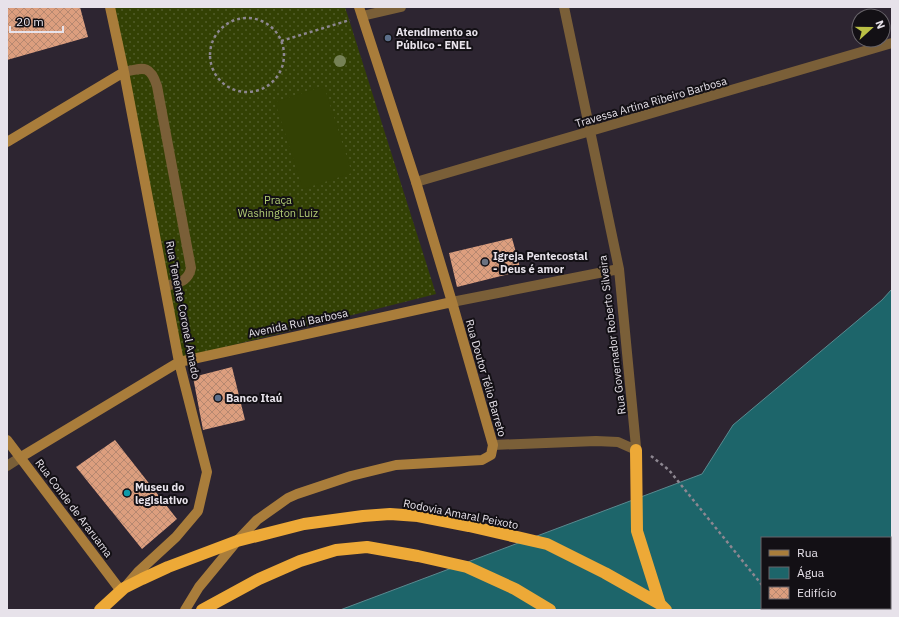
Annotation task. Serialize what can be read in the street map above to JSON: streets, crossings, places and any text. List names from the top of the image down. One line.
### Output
{"streets":{"highway":["Rodovia Amaral Peixoto"],"main road":["Rua Tenente Coronel Amado","Avenida Rui Barbosa","Rua Doutor Télio Barreto","Rua Conde de Araruama"],"street":["Travessa Artina Ribeiro Barbosa","Rua Governador Roberto Silveira"]},"crossings":[["Travessa Artina Ribeiro Barbosa","Rua Governador Roberto Silveira"],["Travessa Artina Ribeiro Barbosa","Rua Doutor Télio Barreto"],["Rua Tenente Coronel Amado","Avenida Rui Barbosa"],["Rua Tenente Coronel Amado","Rua Conde de Araruama"],["Rua Tenente Coronel Amado","Rodovia Amaral Peixoto"],["Avenida Rui Barbosa","Rua Governador Roberto Silveira"],["Avenida Rui Barbosa","Rua Doutor Télio Barreto"],["Avenida Rui Barbosa","Rua Conde de Araruama"],["Rua Doutor Télio Barreto","Rodovia Amaral Peixoto"],["Rua Conde de Araruama","Rodovia Amaral Peixoto"]],"parks":["Praça Washington Luiz"],"places":["Atendimento ao Público - ENEL","Igreja Pentecostal - Deus é amor","Banco Itaú","Museu do legislativo"],"legend":["Rua","Água","Edifício"],"scale_bar":"20 m","north":"right"}
